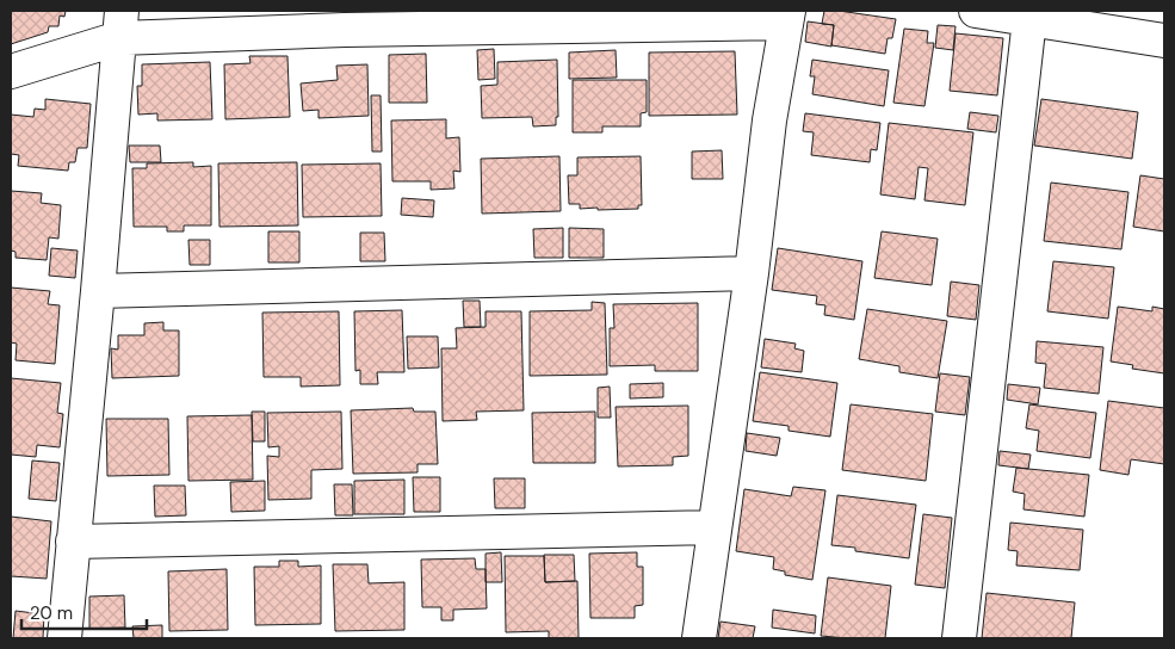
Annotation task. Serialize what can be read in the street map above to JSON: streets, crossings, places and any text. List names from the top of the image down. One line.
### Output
{"scale_bar":"20 m"}
